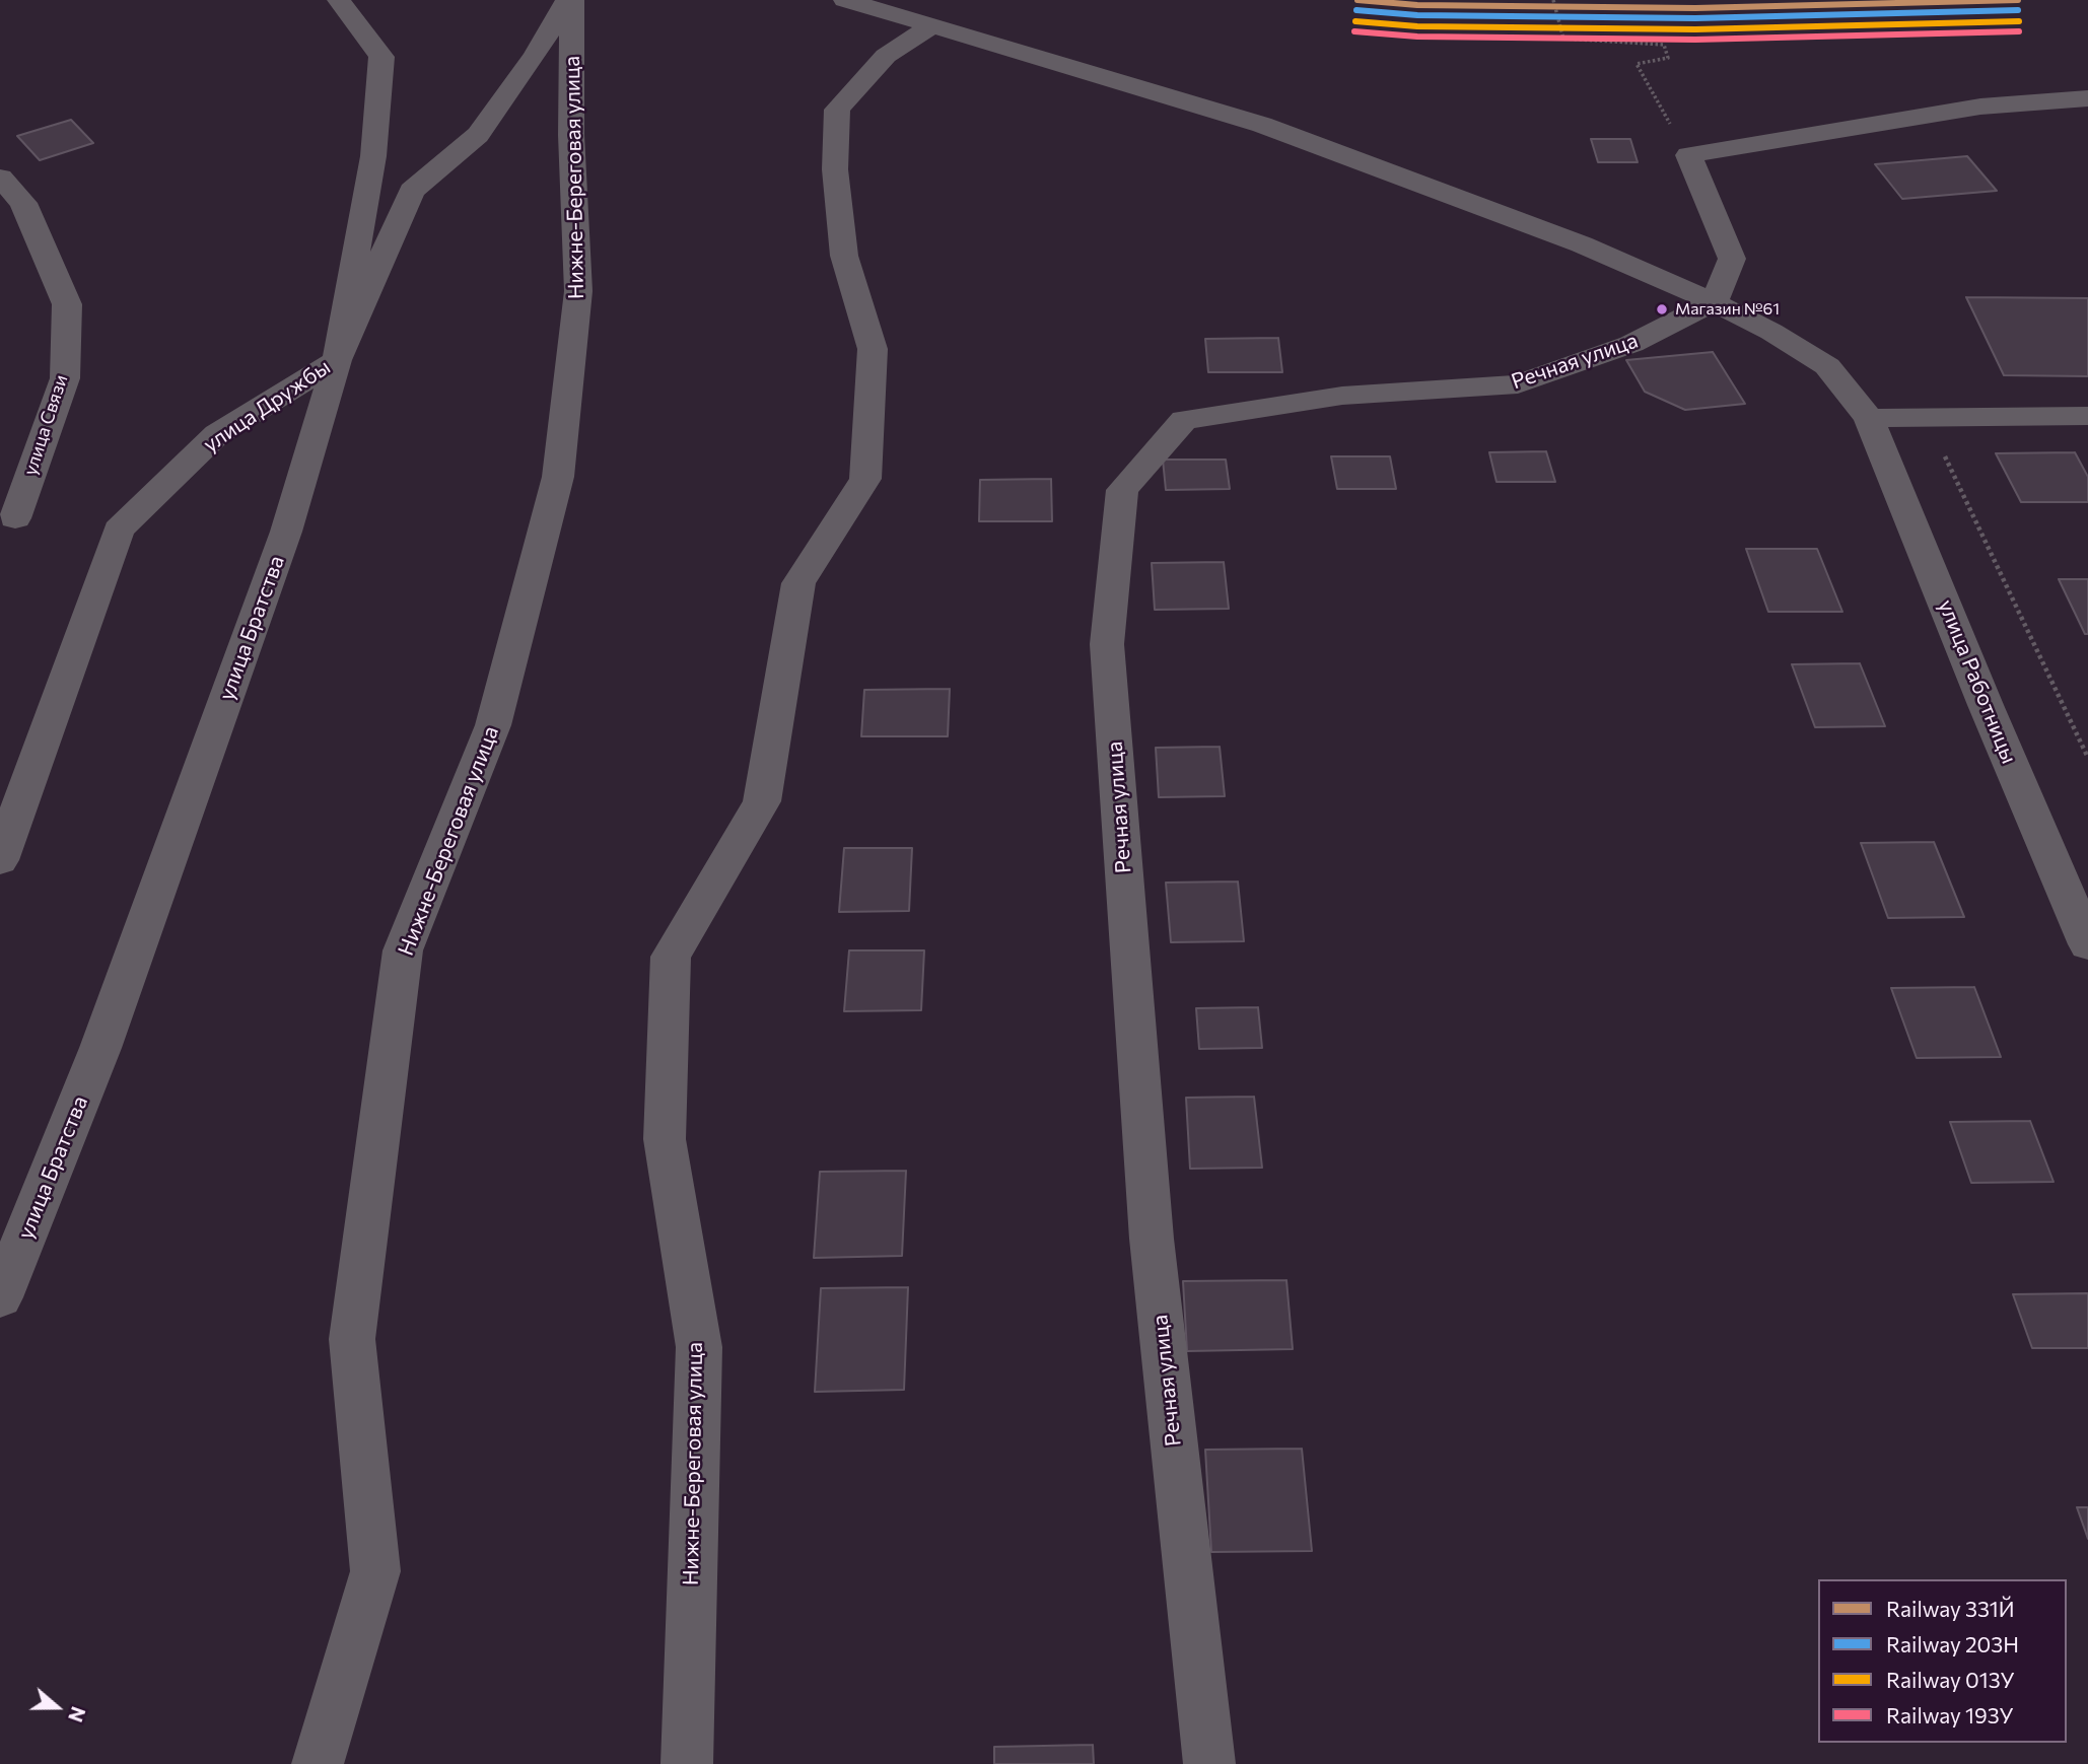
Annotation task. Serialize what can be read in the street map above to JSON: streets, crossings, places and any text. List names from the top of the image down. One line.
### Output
{"streets":{"street":["Нижне-Береговая улица","Речная улица","улица Дружбы","улица Связи","улица Братства","улица Работницы"]},"crossings":[["Нижне-Береговая улица","улица Братства"],["Нижне-Береговая улица","улица Работницы"],["Речная улица","улица Работницы"],["улица Дружбы","улица Братства"]],"places":["Магазин №61"],"lines":["rail line 331Й","rail line 203Н","rail line 013У","rail line 193У"],"legend":["Railway 331Й","Railway 203Н","Railway 013У","Railway 193У"],"north":"right"}
